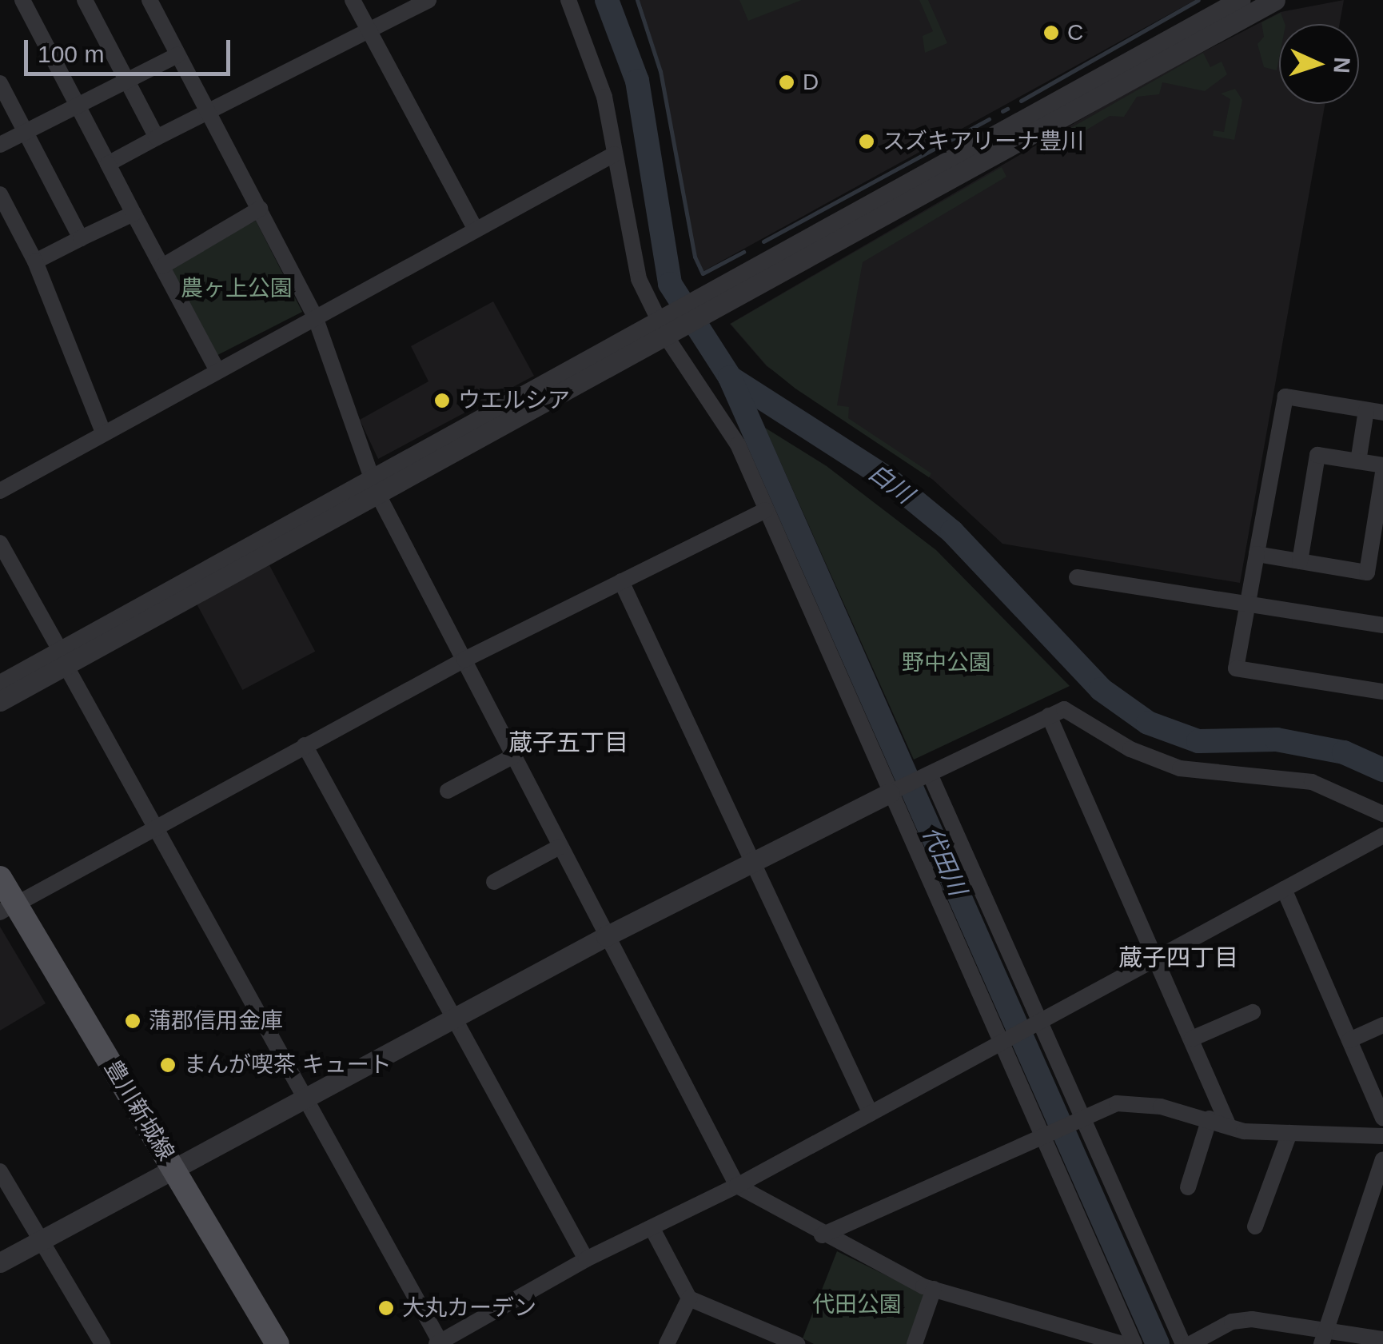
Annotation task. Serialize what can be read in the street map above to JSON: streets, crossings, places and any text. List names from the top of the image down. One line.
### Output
{"streets":{"main road":["豊川新城線"]},"districts":["蔵子五丁目","蔵子四丁目"],"water":["白川","代田川"],"parks":["農ヶ上公園","野中公園","代田公園"],"places":["C","D","スズキアリーナ豊川","ウエルシア","蒲郡信用金庫","まんが喫茶 キュート","大丸カーデン"],"scale_bar":"100 m","north":"right"}
